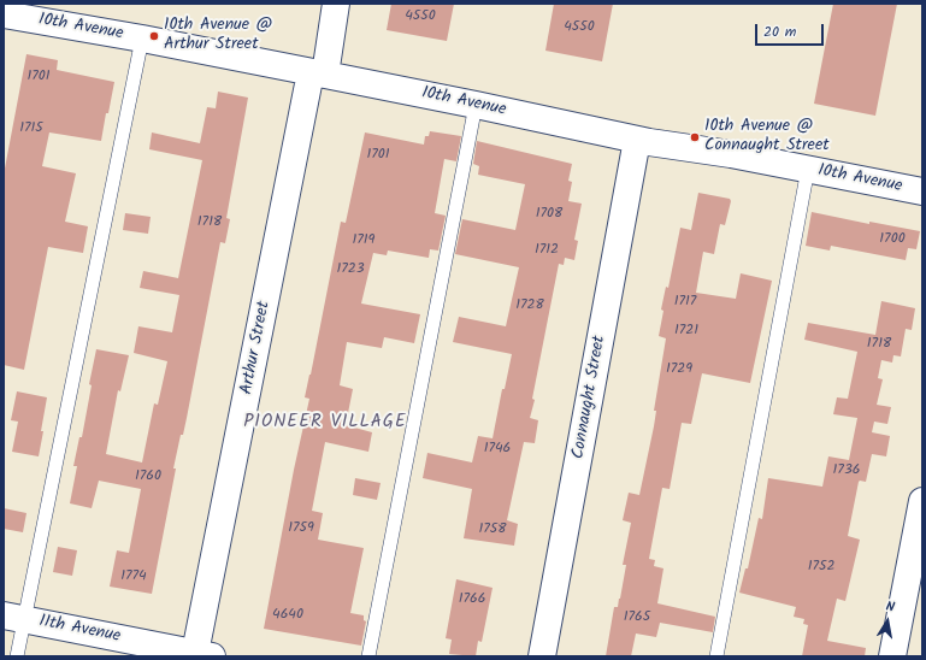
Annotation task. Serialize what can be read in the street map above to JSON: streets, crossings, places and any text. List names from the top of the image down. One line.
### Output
{"streets":{"street":["10th Avenue","Arthur Street","Connaught Street","11th Avenue"]},"crossings":[["10th Avenue","Arthur Street"],["10th Avenue","Connaught Street"],["Arthur Street","11th Avenue"]],"districts":["PIONEER VILLAGE"],"places":["10th Avenue @ Arthur Street","10th Avenue @ Connaught Street"],"house_numbers":["4550","4550","1701","1715","1701","1708","1718","1700","1719","1712","1723","1717","1728","1721","1718","1729","1746","1736","1760","1759","1758","1752","1774","1766","4640","1765"],"scale_bar":"20 m","north":"top"}
